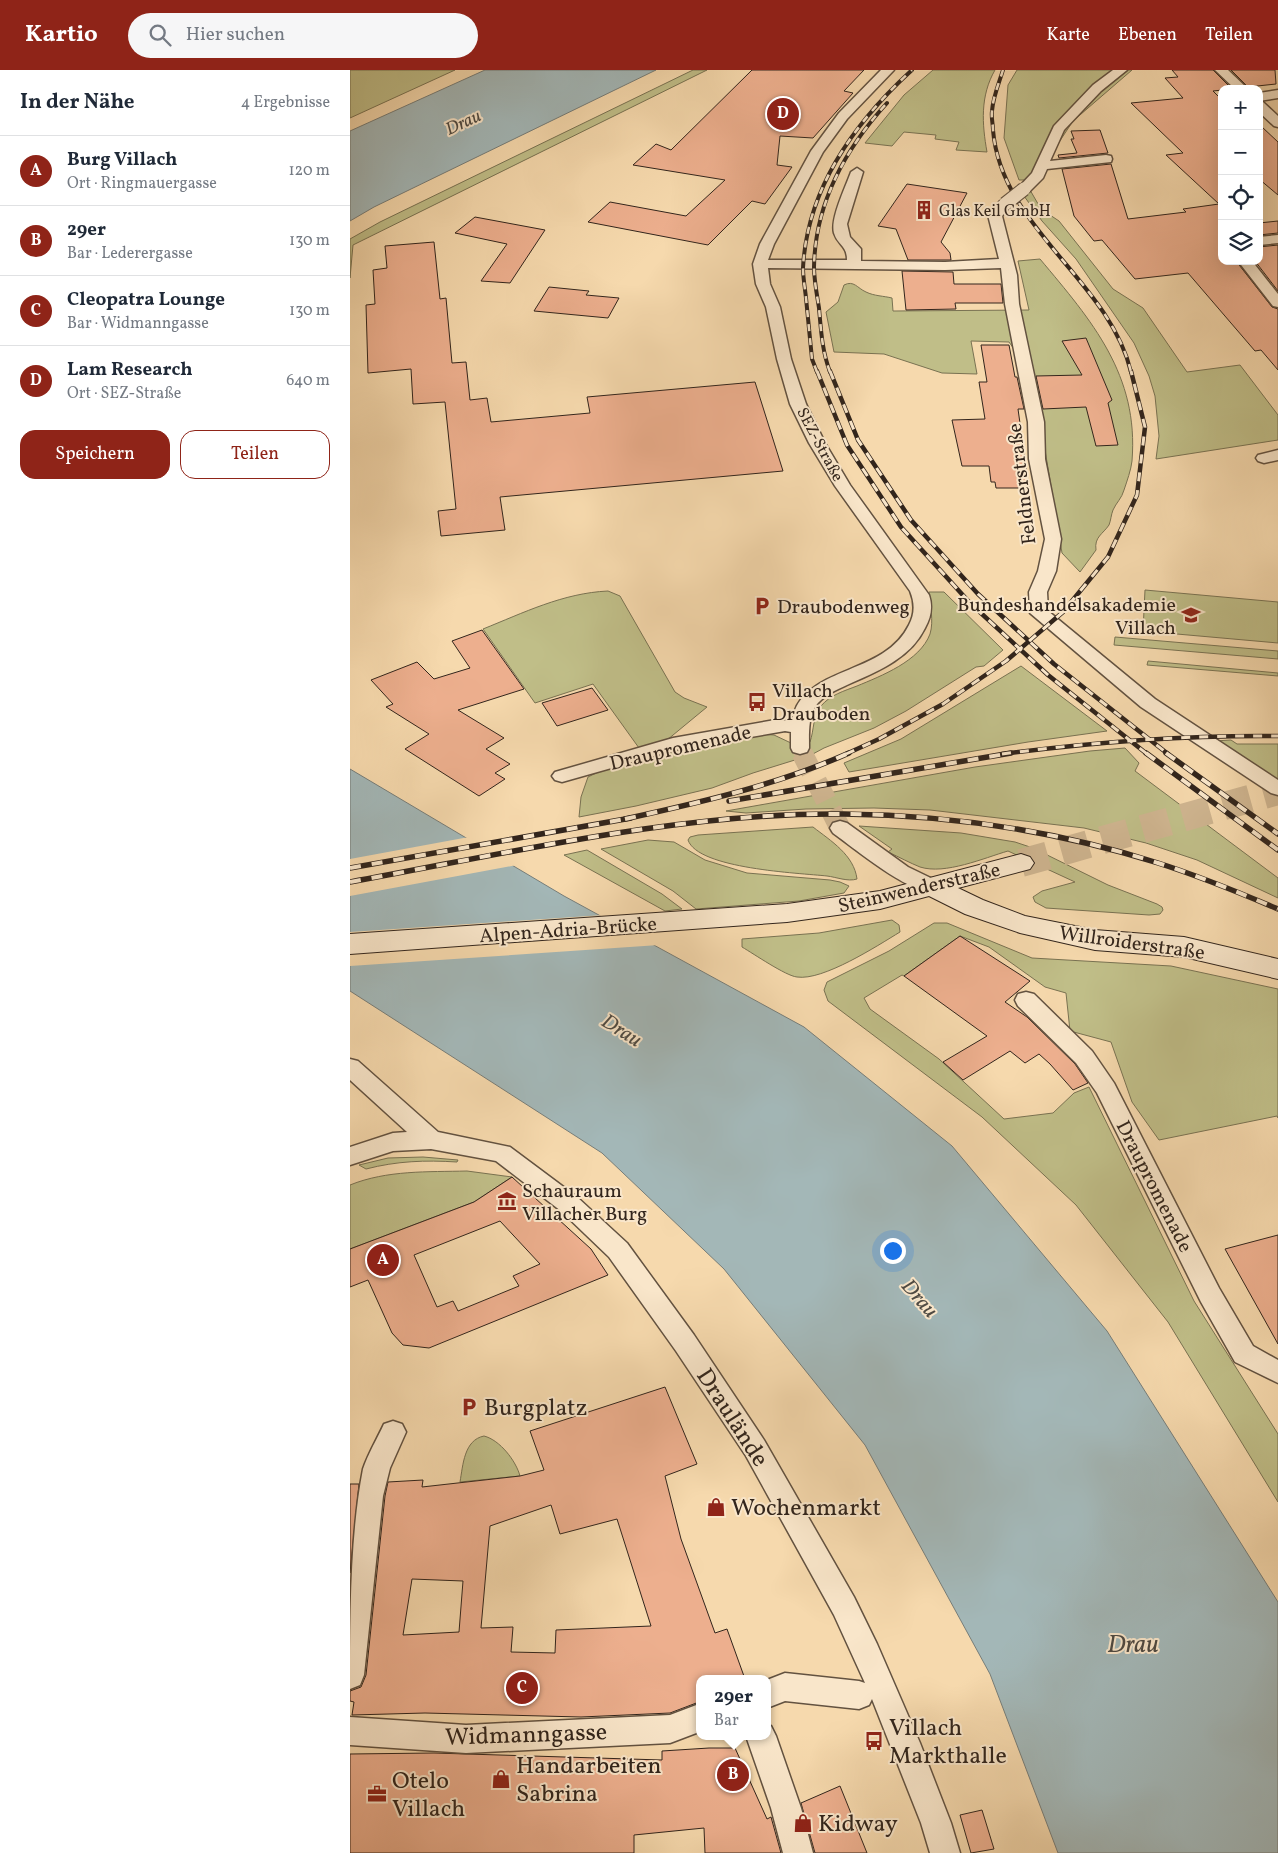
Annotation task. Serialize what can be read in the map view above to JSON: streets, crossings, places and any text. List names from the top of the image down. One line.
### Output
{"streets":{"main road":["Steinwenderstraße","Alpen-Adria-Brücke","Willroiderstraße"],"street":["SEZ-Straße","Feldnerstraße","Draupromenade","Draulände","Widmanngasse"]},"crossings":[["SEZ-Straße","Draupromenade"],["Steinwenderstraße","Alpen-Adria-Brücke"],["Steinwenderstraße","Willroiderstraße"]],"water":["Drau"],"places":{"building":["Glas Keil GmbH"],"parking":["Draubodenweg","Burgplatz"],"school or university":["Bundeshandelsakademie Villach"],"bus stop":["Villach Drauboden","Villach Markthalle"],"museum":["Schauraum Villacher Burg"],"shop":["Wochenmarkt","Handarbeiten Sabrina","Kidway"],"office":["Otelo Villach"]},"page":{"header":"Kartio","search":"Hier suchen","nav":["Karte","Ebenen","Teilen"],"heading":["In der Nähe","4 Ergebnisse"],"map_buttons":["+","−"],"pins":["D","A","C","B"],"list":[{"mark":"A","name":"Burg Villach","note":"Ort · Ringmauergasse","value":"120 m"},{"mark":"B","name":"29er","note":"Bar · Lederergasse","value":"130 m"},{"mark":"C","name":"Cleopatra Lounge","note":"Bar · Widmanngasse","value":"130 m"},{"mark":"D","name":"Lam Research","note":"Ort · SEZ-Straße","value":"640 m"}],"buttons":["Speichern","Teilen"],"popup":["29er","Bar"]}}
